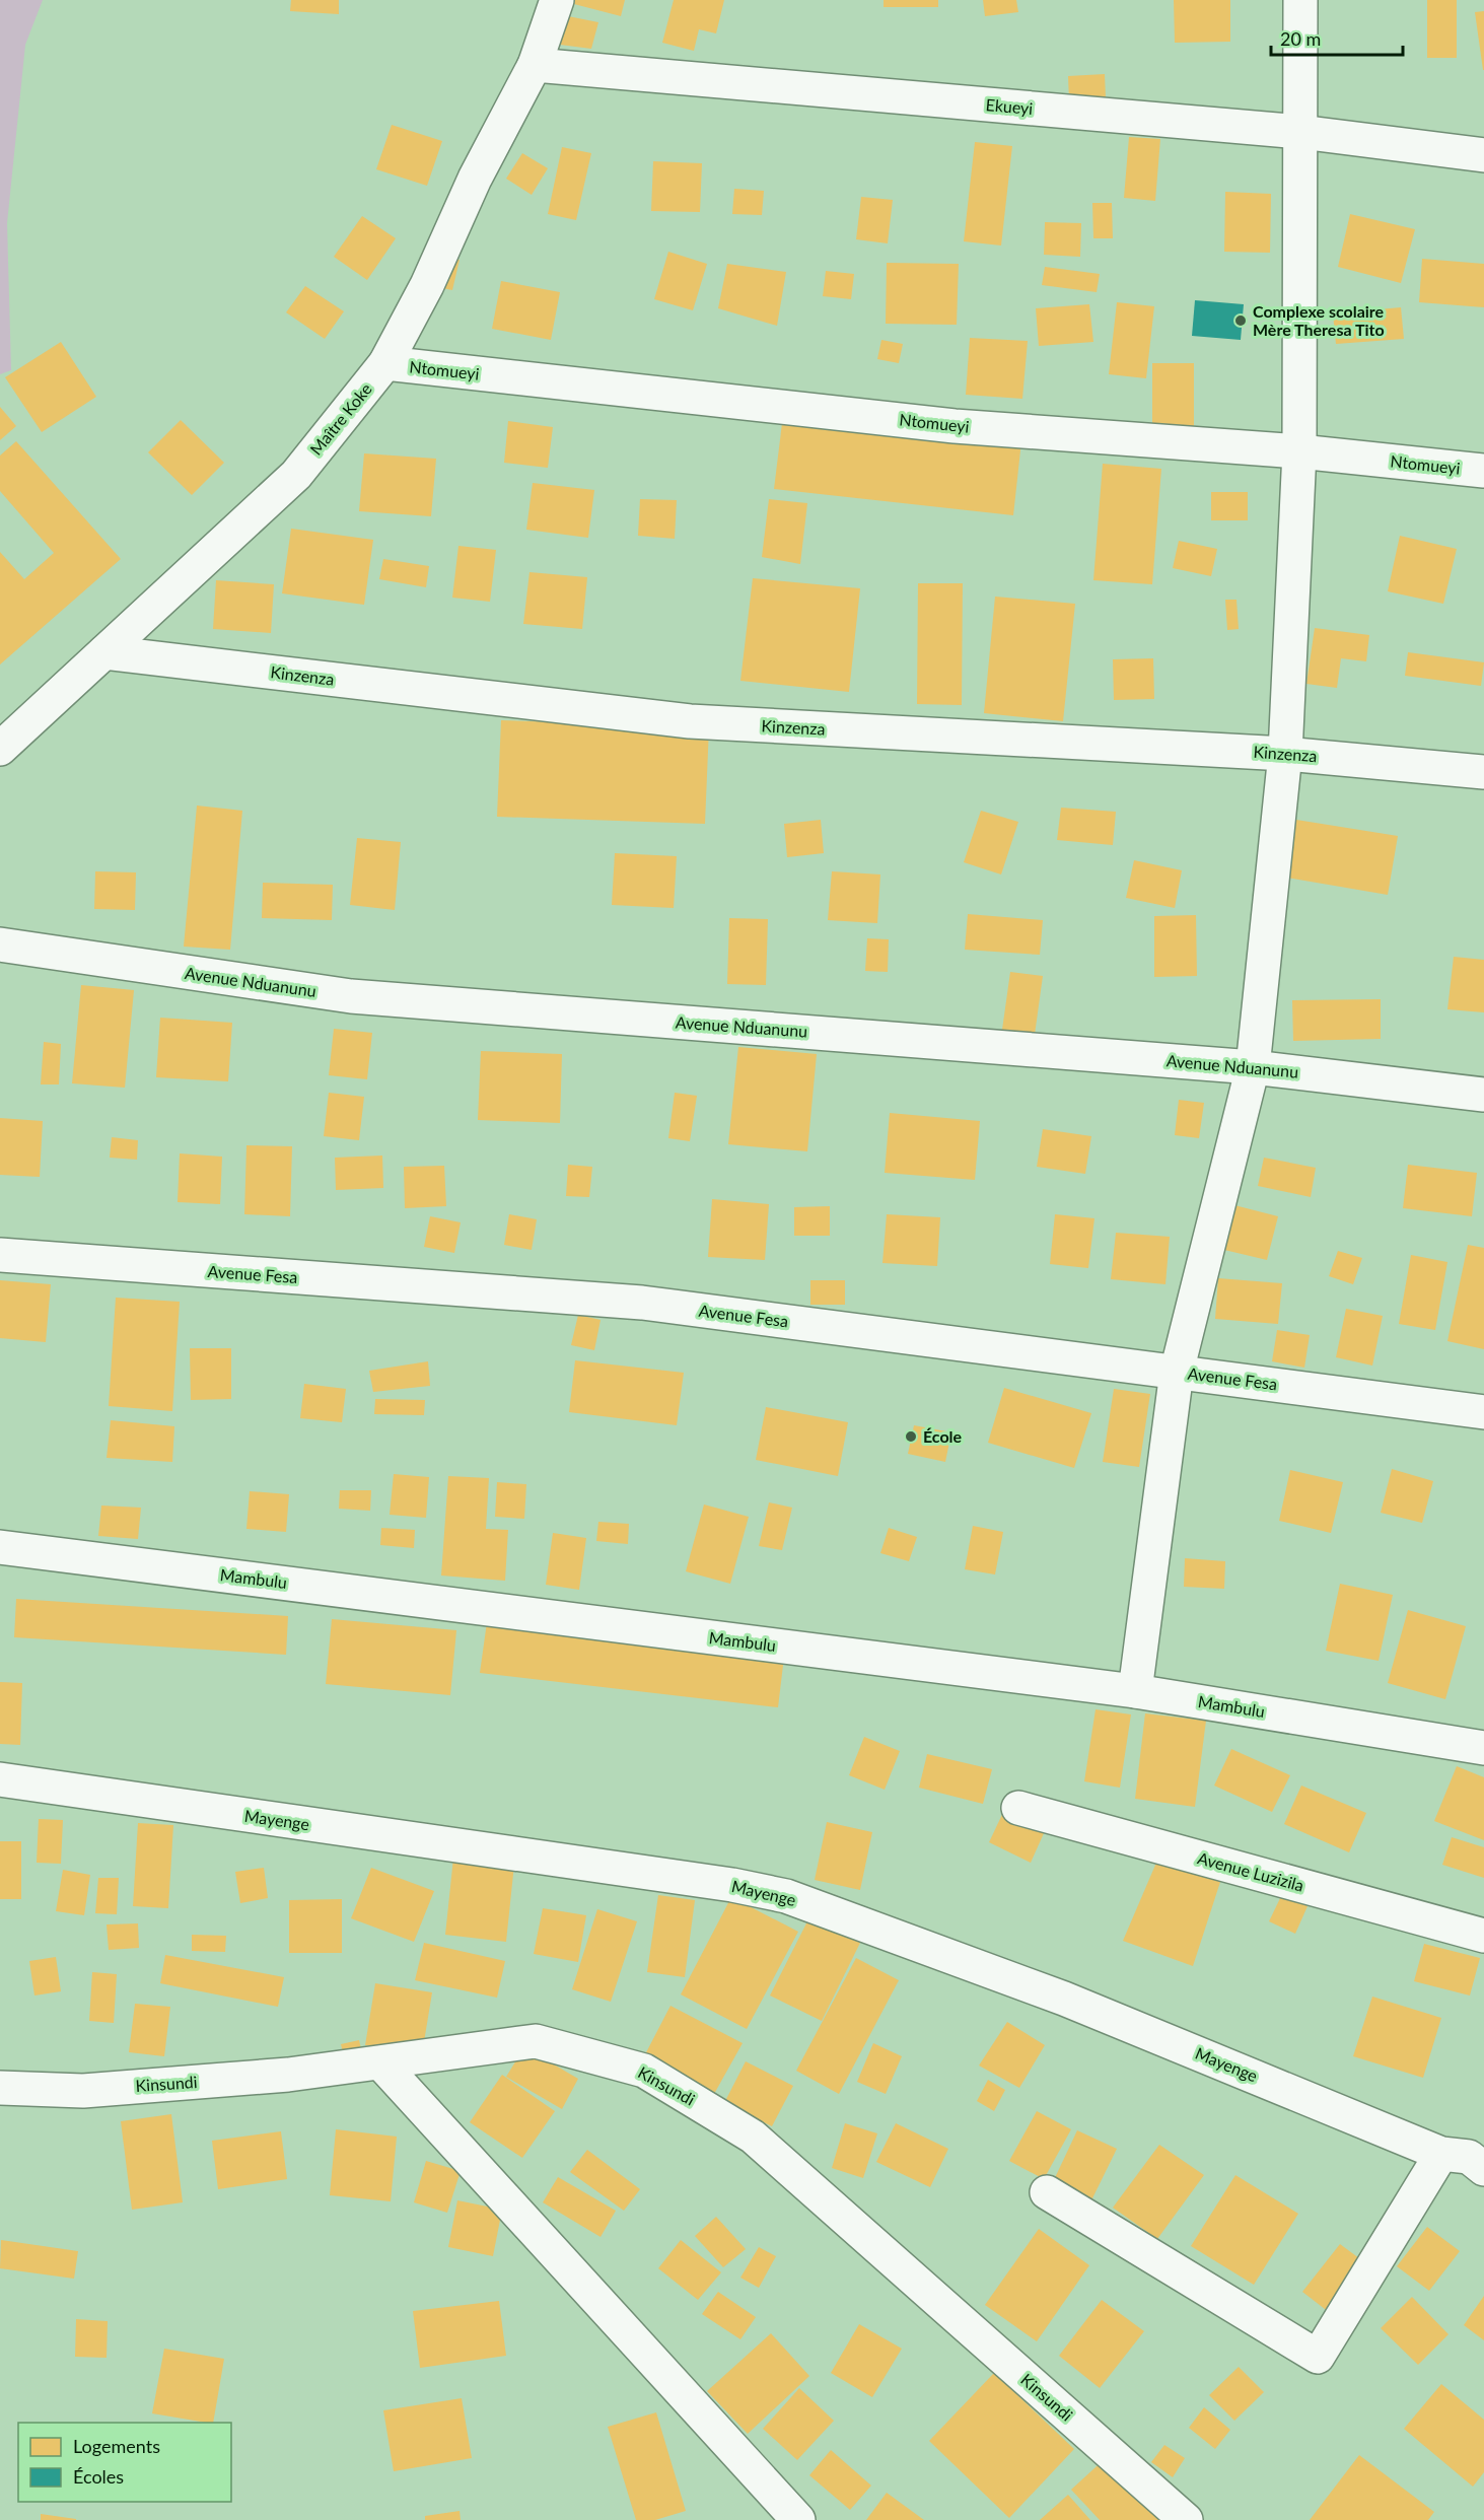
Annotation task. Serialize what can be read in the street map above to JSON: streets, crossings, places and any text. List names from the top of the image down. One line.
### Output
{"streets":{"street":["Ekueyi","Ntomueyi","Maître Koke","Kinzenza","Avenue Nduanunu","Avenue Fesa","Mambulu","Mayenge","Avenue Luzizila","Kinsundi"]},"crossings":[["Ekueyi","Maître Koke"],["Ntomueyi","Maître Koke"],["Maître Koke","Kinzenza"]],"places":["Complexe scolaire Mère Theresa Tito","École"],"legend":["Logements","Écoles"],"scale_bar":"20 m"}
